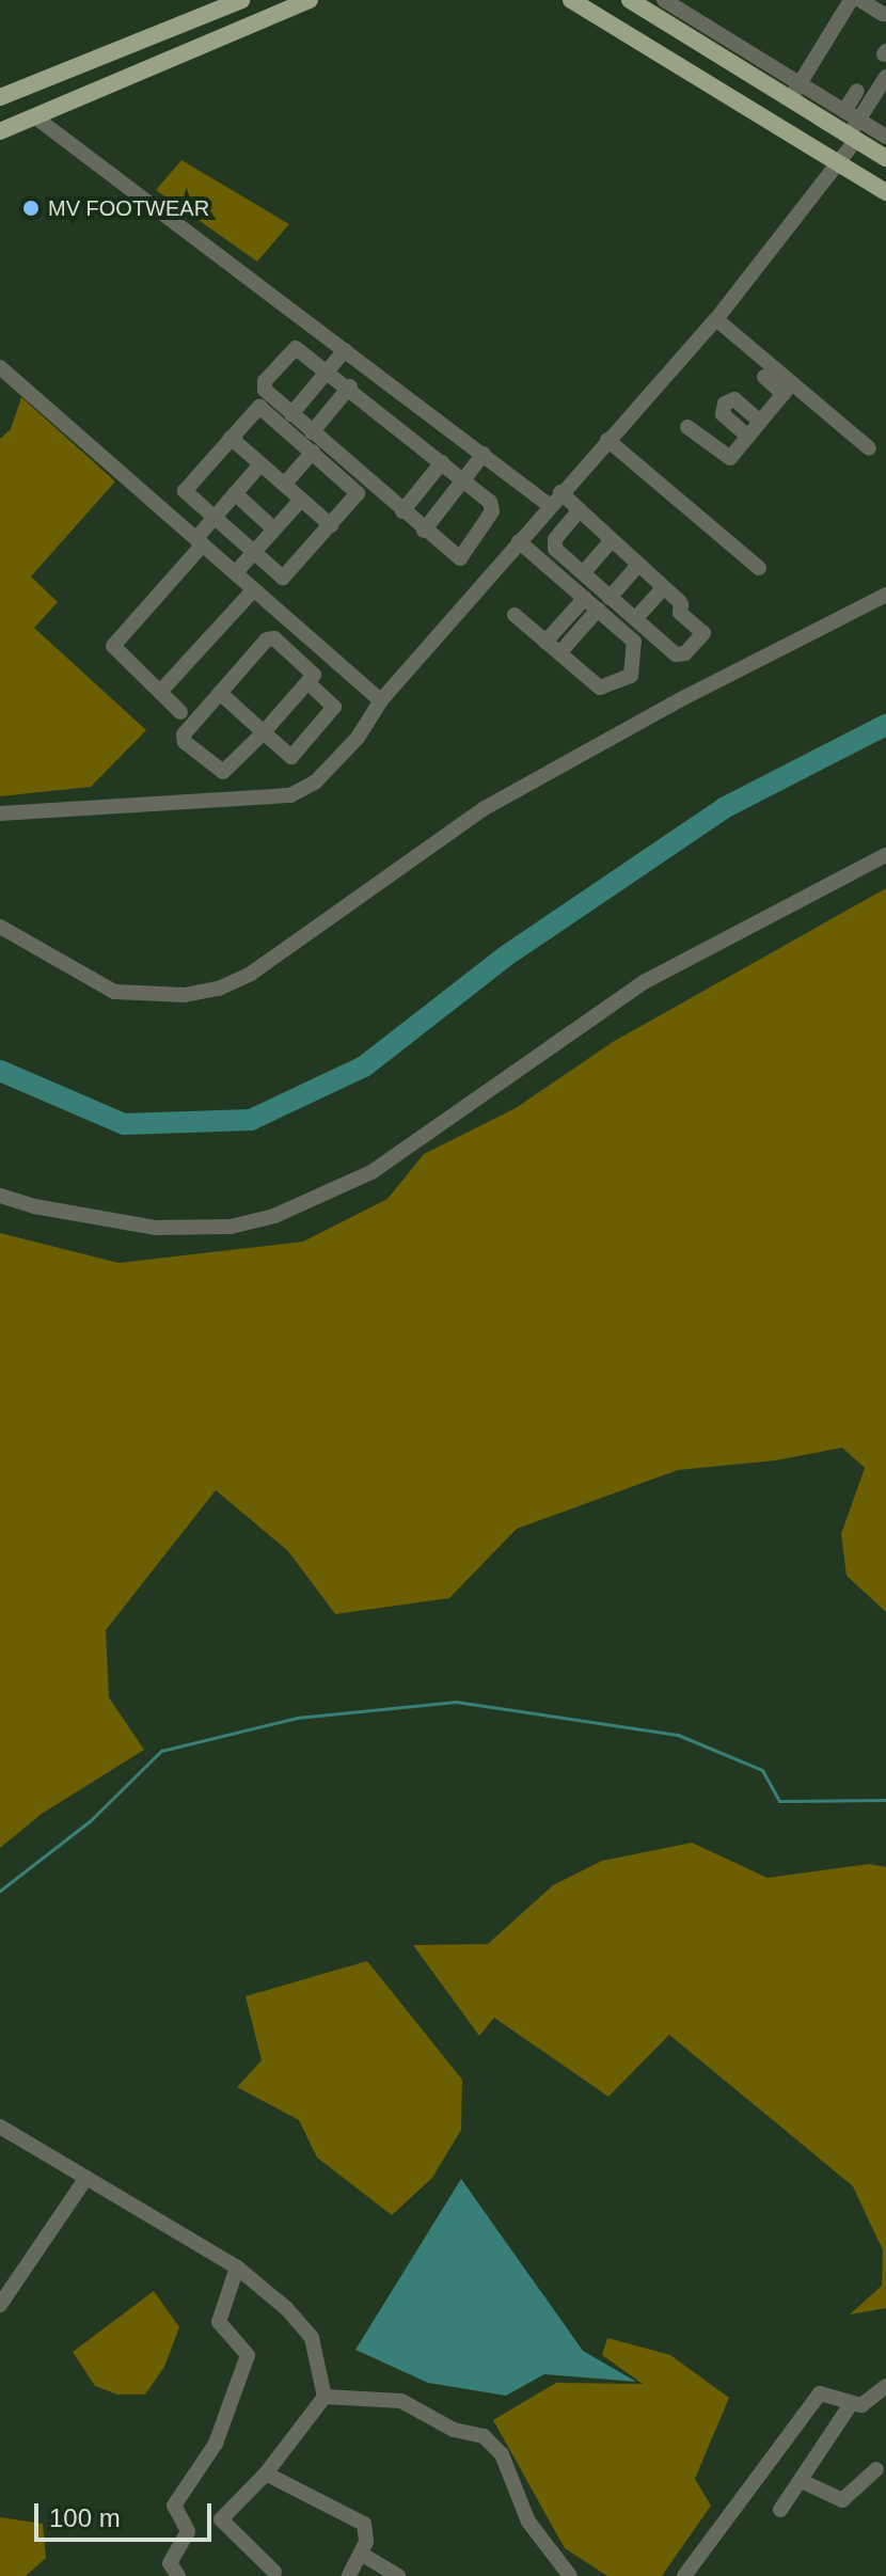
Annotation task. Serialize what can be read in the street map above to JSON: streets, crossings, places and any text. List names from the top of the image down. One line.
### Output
{"places":["MV FOOTWEAR"],"scale_bar":"100 m"}
